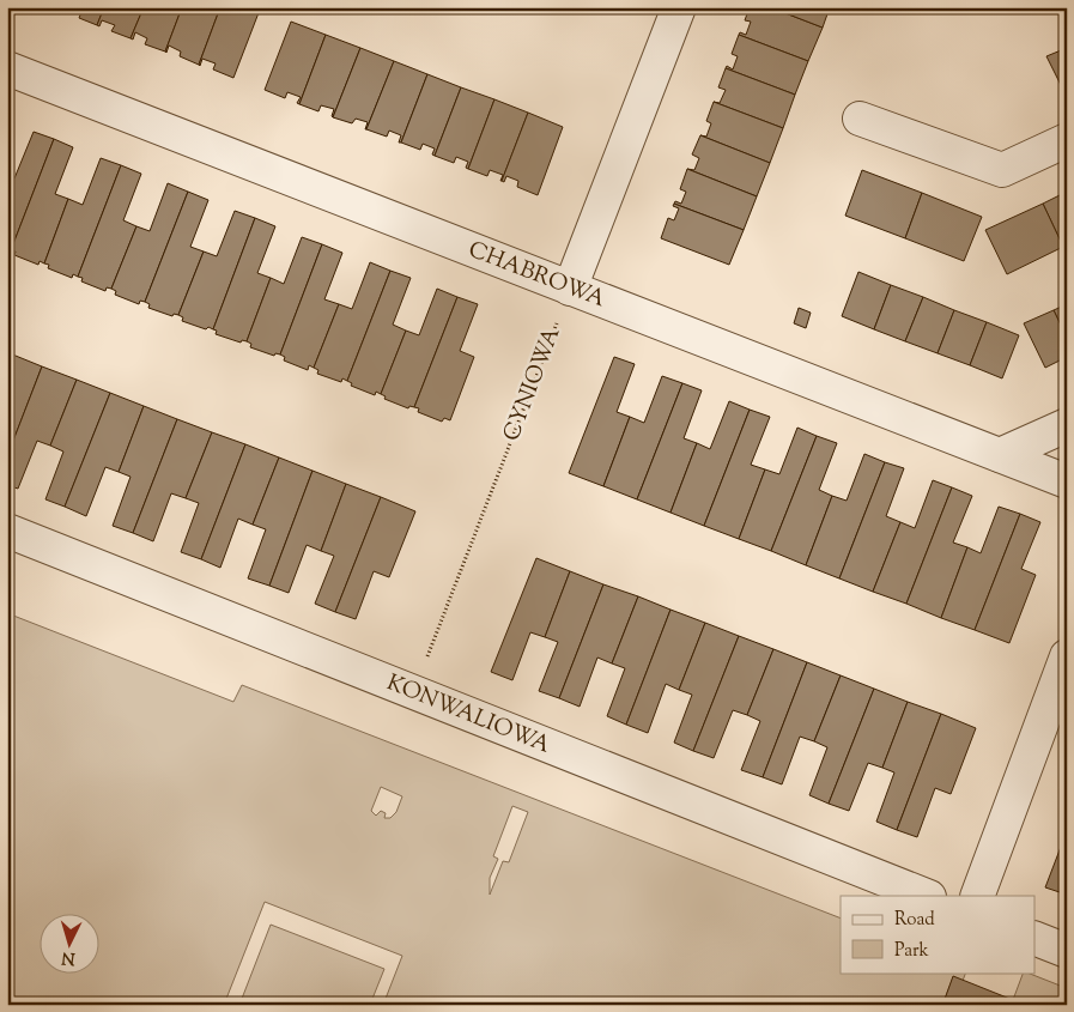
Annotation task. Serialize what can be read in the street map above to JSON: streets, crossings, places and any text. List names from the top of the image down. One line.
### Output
{"streets":{"street":["CHABROWA","KONWALIOWA"],"path":["CYNIOWA"]},"crossings":[["CHABROWA","CYNIOWA"],["CYNIOWA","KONWALIOWA"]],"legend":["Road","Park"],"north":"bottom"}
